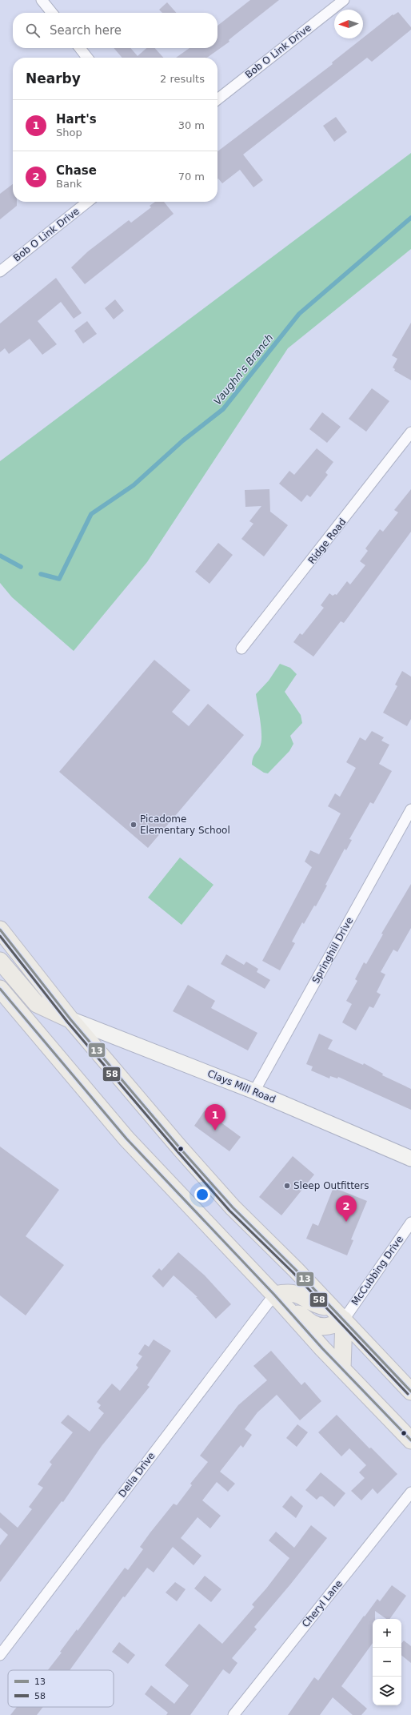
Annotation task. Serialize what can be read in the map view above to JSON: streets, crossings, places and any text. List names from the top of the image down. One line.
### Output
{"streets":{"main road":["Clays Mill Road"],"street":["Bob O Link Drive","Ridge Road","Springhill Drive","McCubbing Drive","Della Drive","Cheryl Lane"]},"crossings":[["Springhill Drive","Clays Mill Road"]],"water":["Vaughn's Branch"],"places":["Picadome Elementary School","Sleep Outfitters"],"lines":["transit line 13","transit line 58"],"legend":["13","58"],"north":"left","page":{"search":"Search here","heading":["Nearby","2 results"],"list":[{"mark":"1","name":"Hart's","note":"Shop","value":"30 m"},{"mark":"2","name":"Chase","note":"Bank","value":"70 m"}],"pins":["1","2"],"map_buttons":["+","−"]}}
